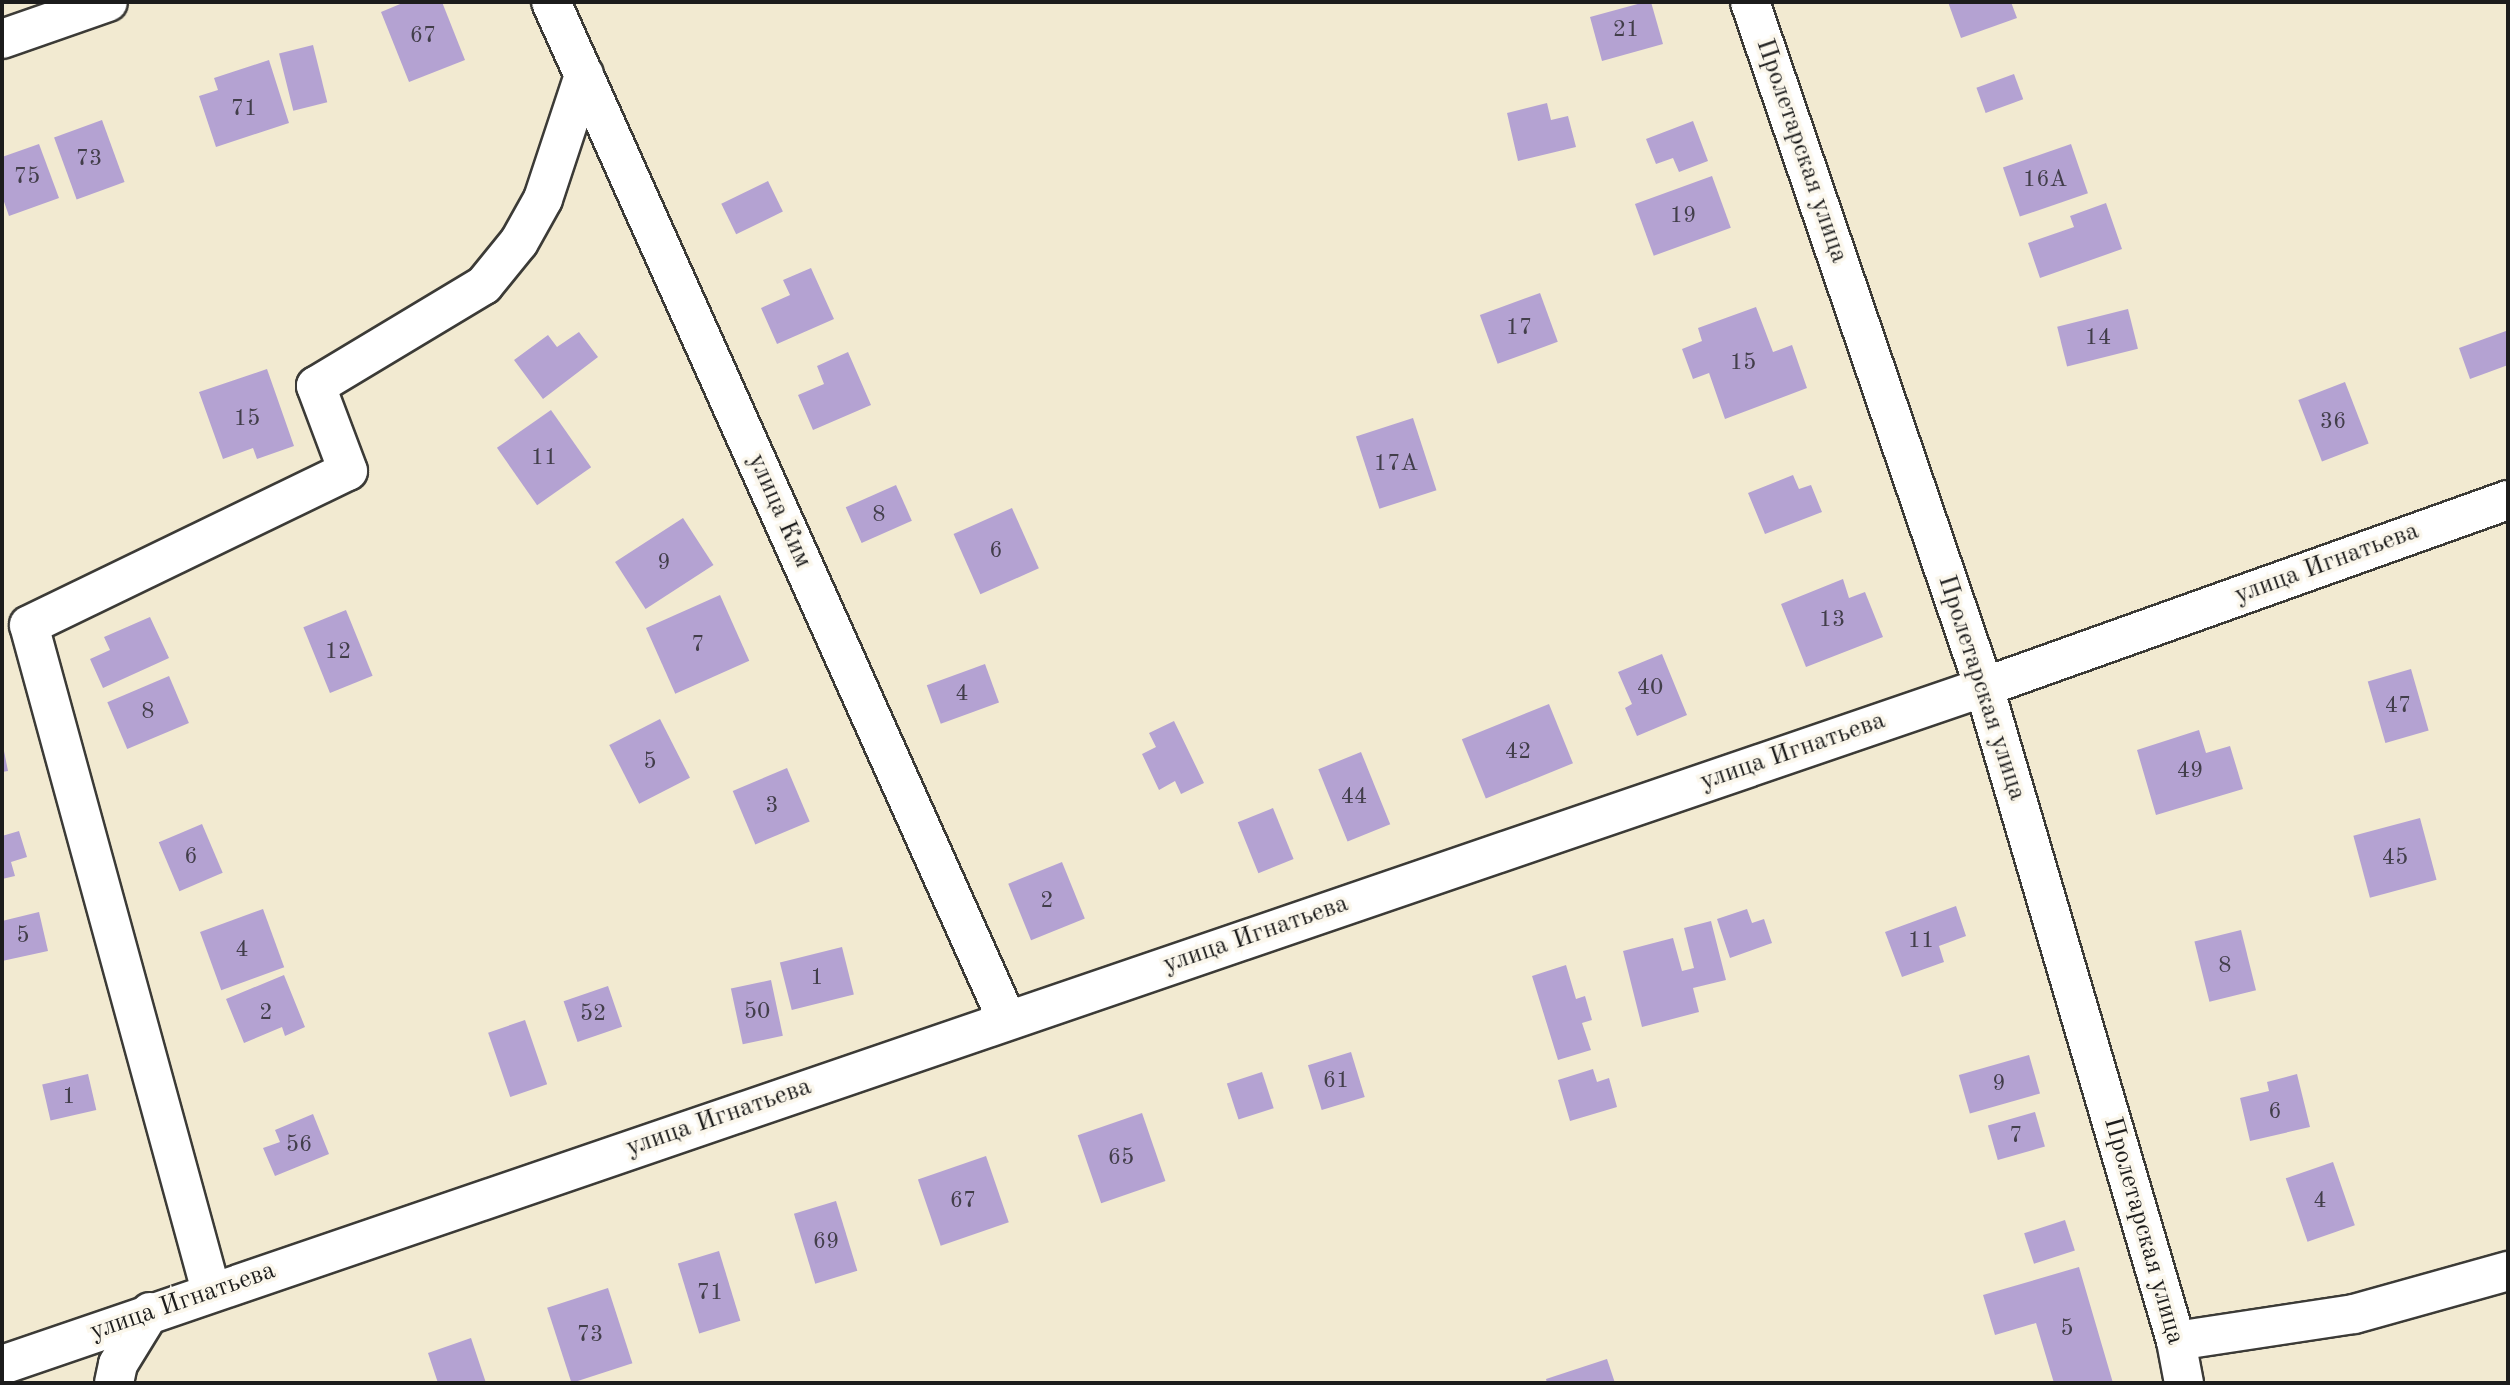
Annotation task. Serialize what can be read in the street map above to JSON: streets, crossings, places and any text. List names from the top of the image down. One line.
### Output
{"streets":{"street":["Пролетарская улица","улица Ким","улица Игнатьева"]},"crossings":[["Пролетарская улица","улица Игнатьева"],["улица Ким","улица Игнатьева"]],"house_numbers":["21","67","71","73","75","16А","19","17","14","15","15","36","11","17А","8","6","9","13","7","12","40","4","47","8","42","5","49","44","3","6","45","2","5","11","4","8","1","50","2","52","61","9","1","6","7","56","65","67","4","69","71","5","73"]}
